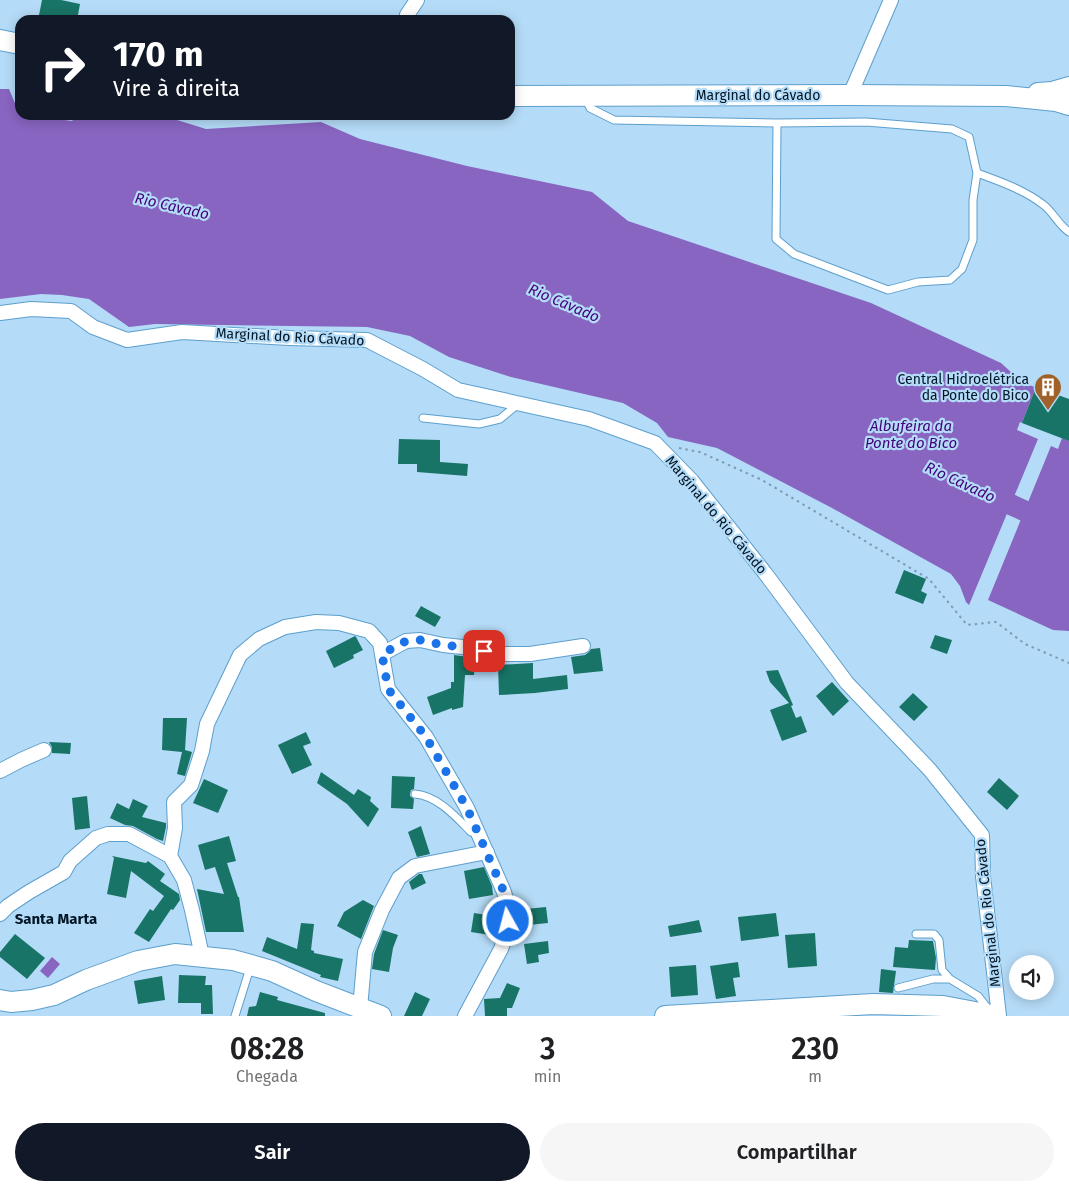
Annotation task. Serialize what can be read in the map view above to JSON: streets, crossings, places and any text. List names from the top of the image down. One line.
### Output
{"streets":{"street":["Marginal do Cávado","Marginal do Rio Cávado"]},"districts":["Santa Marta"],"water":["Rio Cávado","Albufeira da Ponte do Bico"],"places":{"building":["Central Hidroelétrica da Ponte do Bico"]},"page":{"turn":["170 m","Vire à direita"],"eta":["08:28","Chegada","3","min","230","m"],"buttons":["Sair","Compartilhar"]}}
